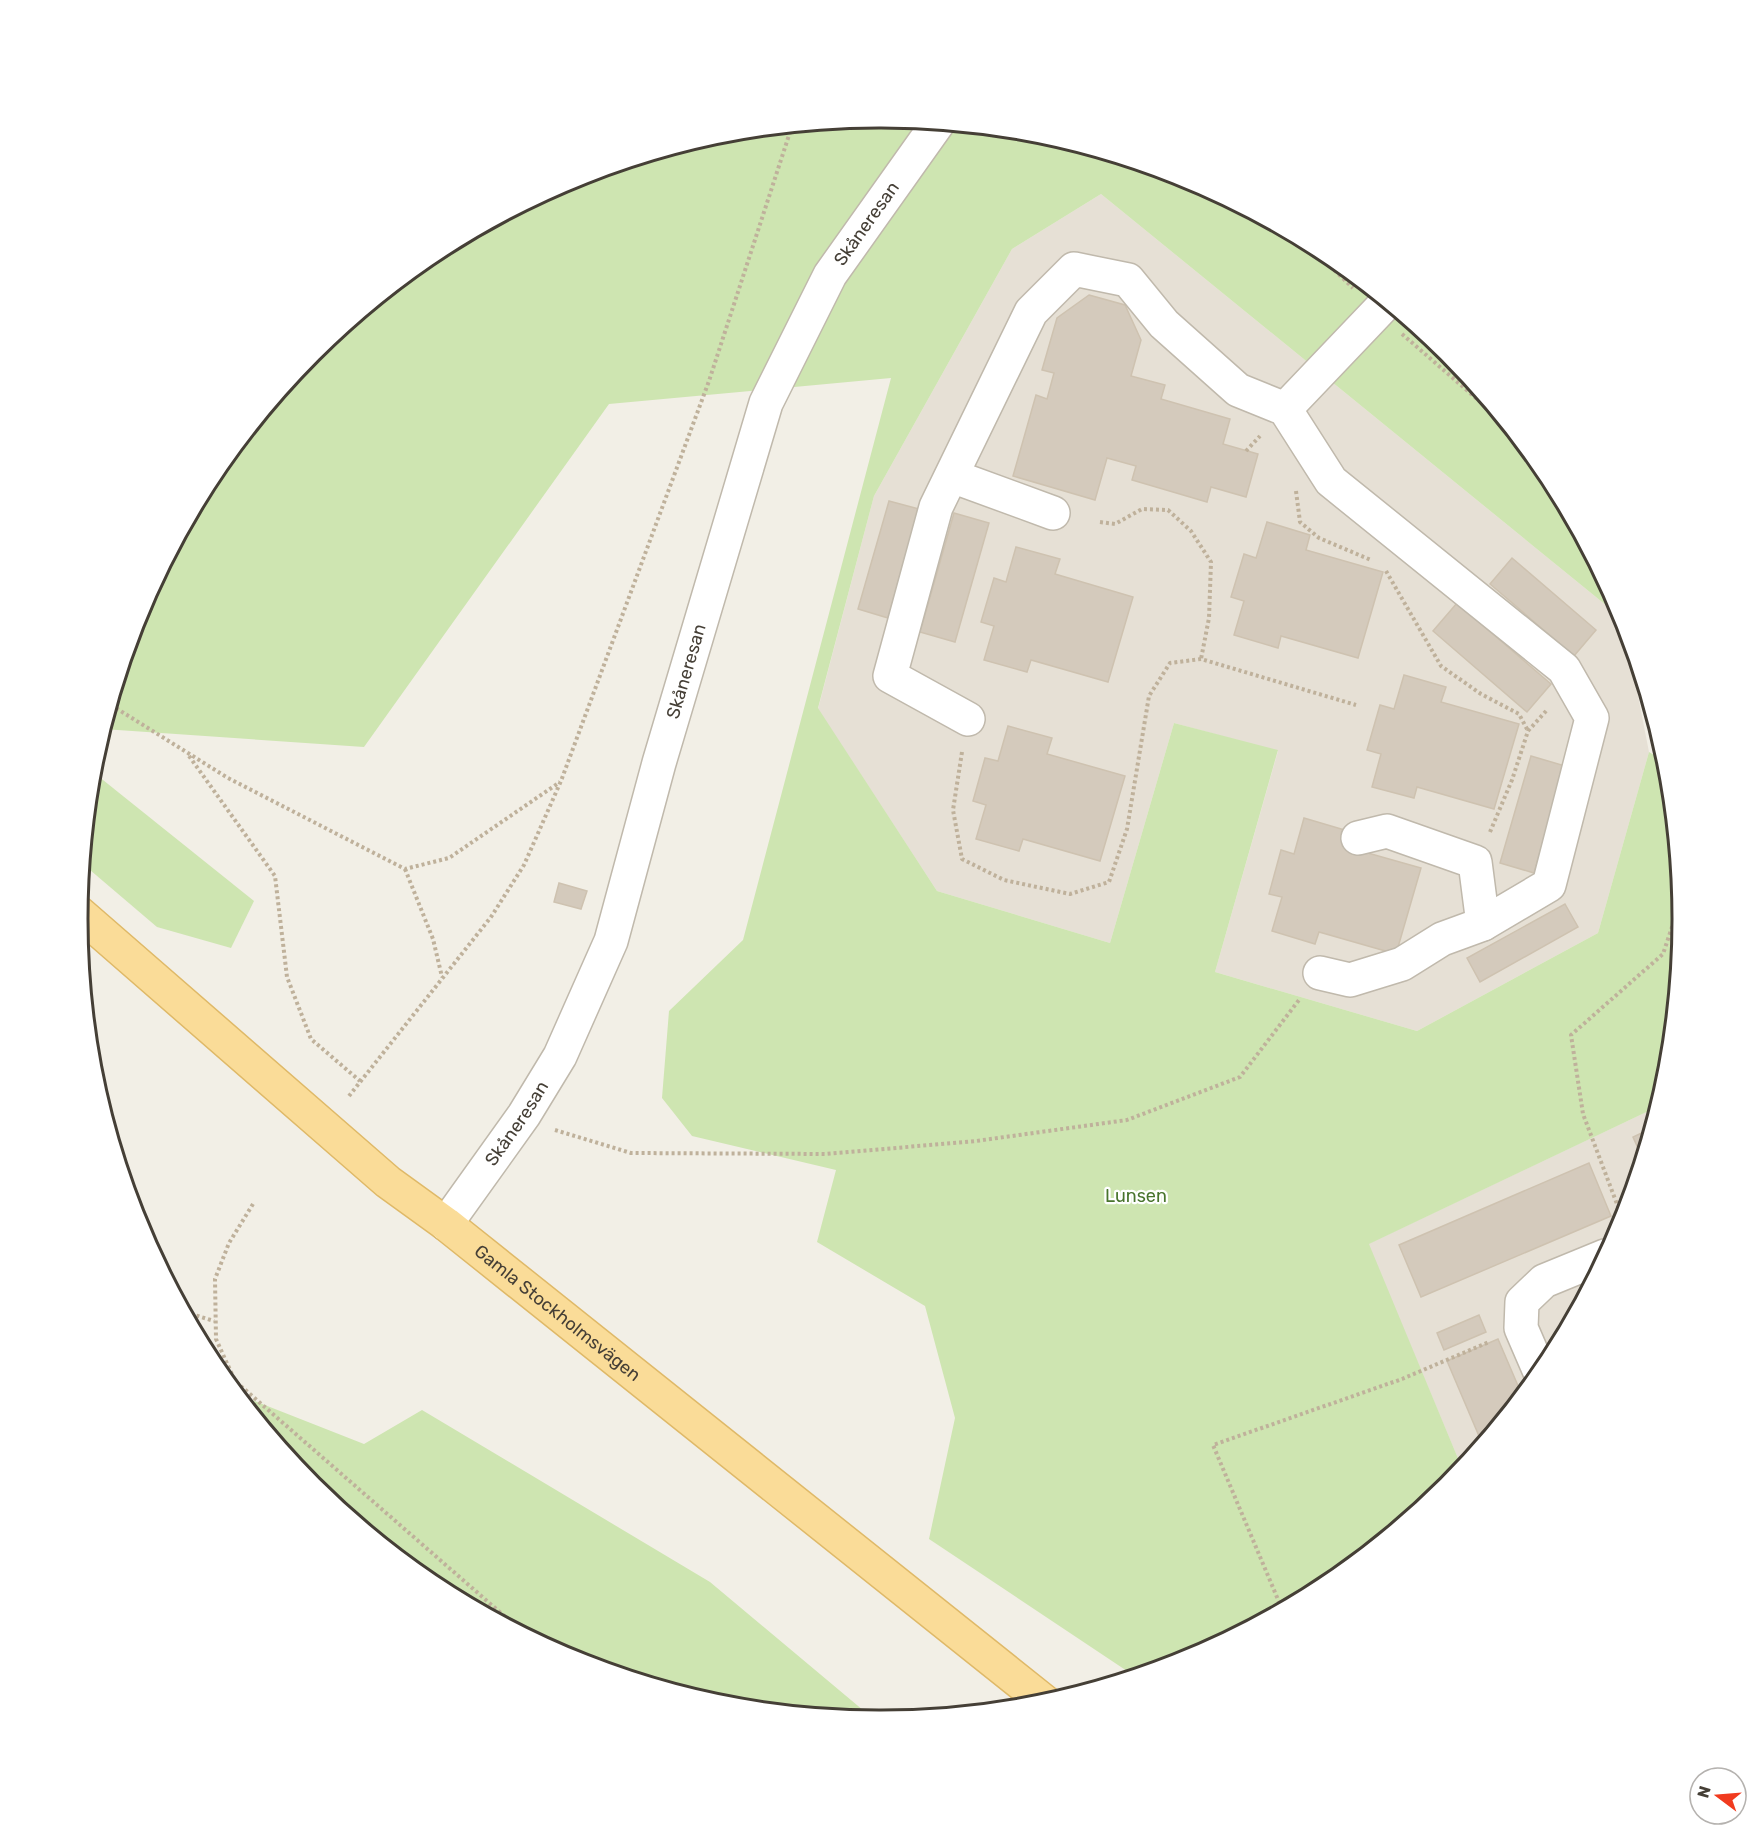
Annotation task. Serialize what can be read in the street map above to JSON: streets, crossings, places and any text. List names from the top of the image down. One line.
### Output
{"streets":{"main road":["Gamla Stockholmsvägen"],"street":["Skåneresan"]},"crossings":[["Skåneresan","Gamla Stockholmsvägen"]],"parks":["Lunsen"],"north":"left"}
